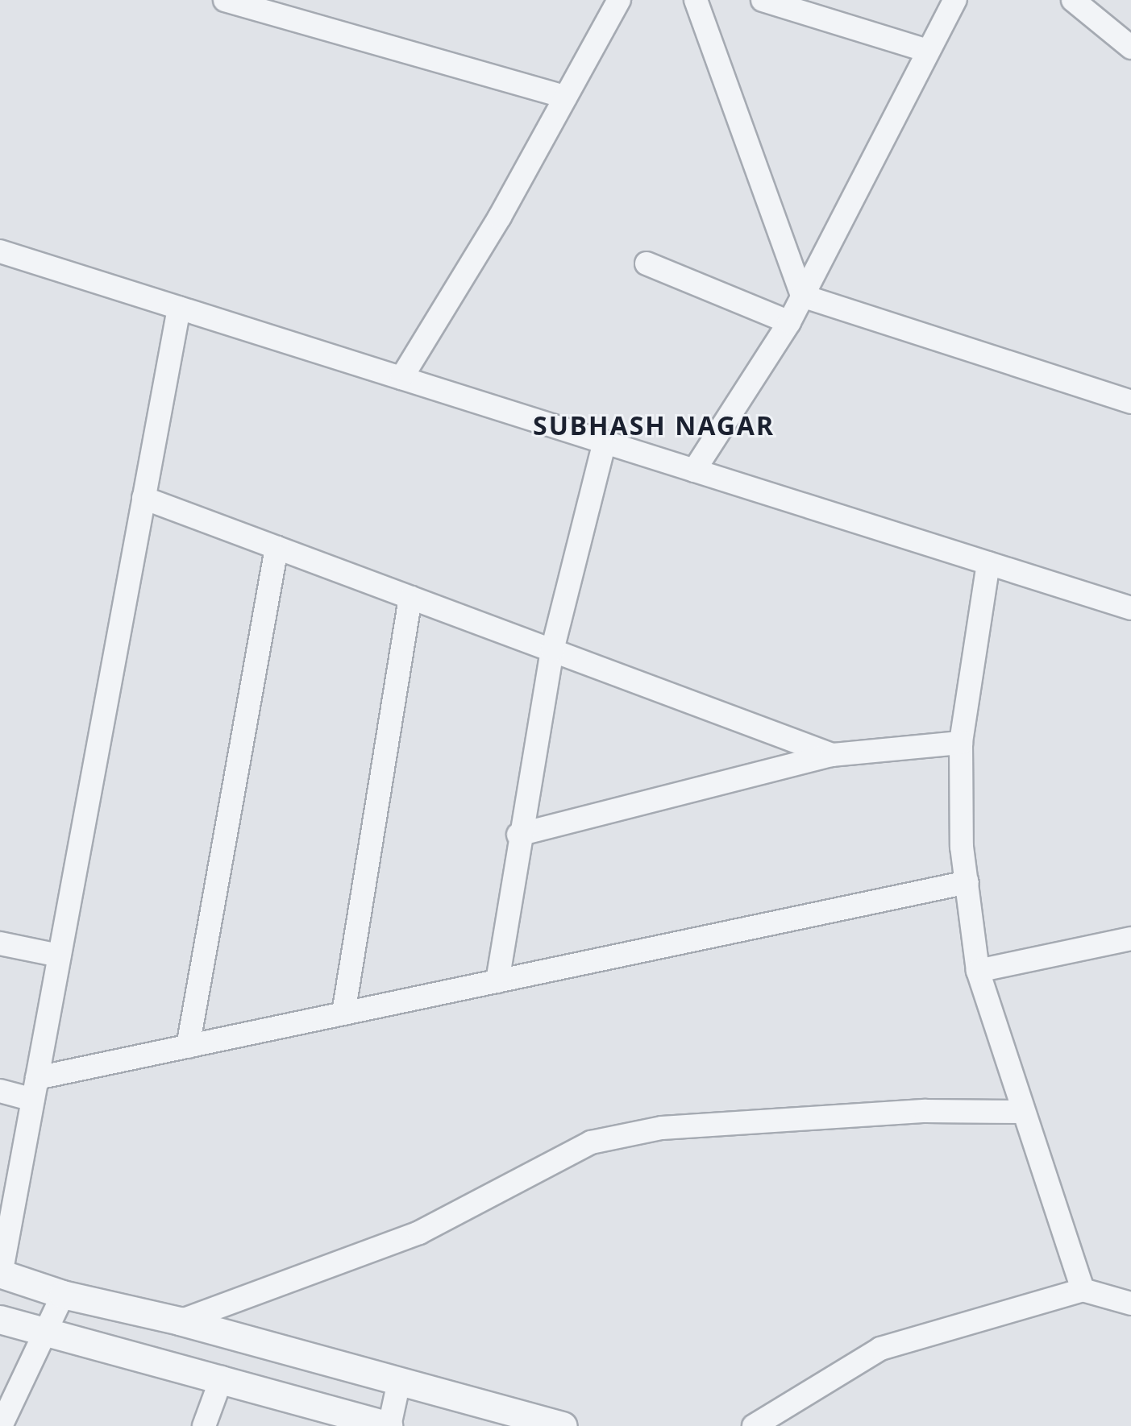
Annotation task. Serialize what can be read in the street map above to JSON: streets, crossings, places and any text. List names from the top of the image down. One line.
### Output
{"districts":["SUBHASH NAGAR"]}
